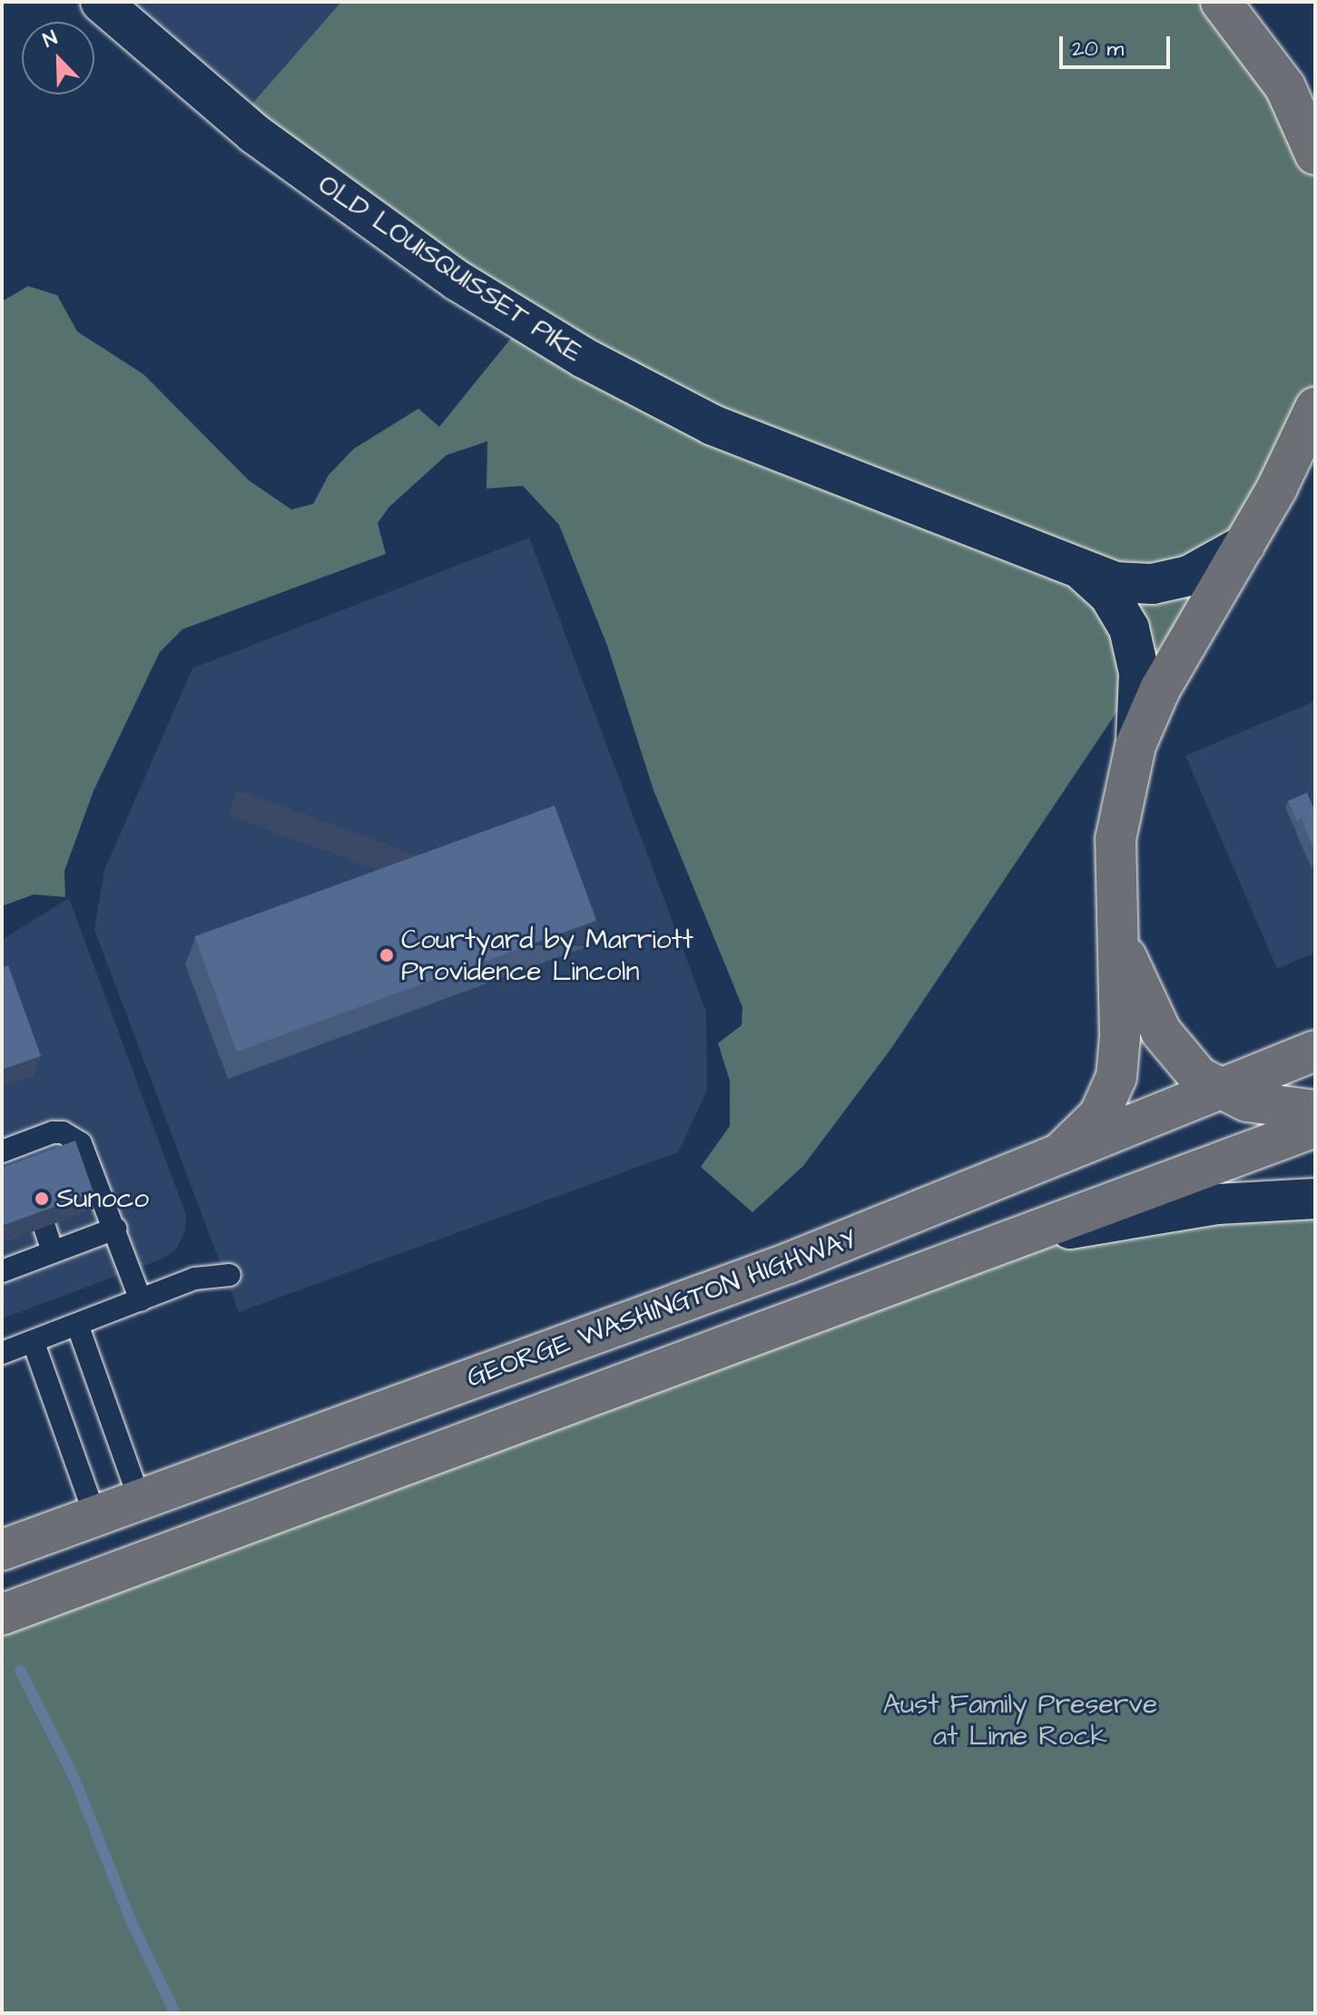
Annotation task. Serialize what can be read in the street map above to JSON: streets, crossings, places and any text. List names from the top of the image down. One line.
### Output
{"streets":{"main road":["GEORGE WASHINGTON HIGHWAY"],"street":["OLD LOUISQUISSET PIKE"]},"parks":["Aust Family Preserve at Lime Rock"],"places":["Courtyard by Marriott Providence Lincoln","Sunoco"],"scale_bar":"20 m","north":"top left"}
